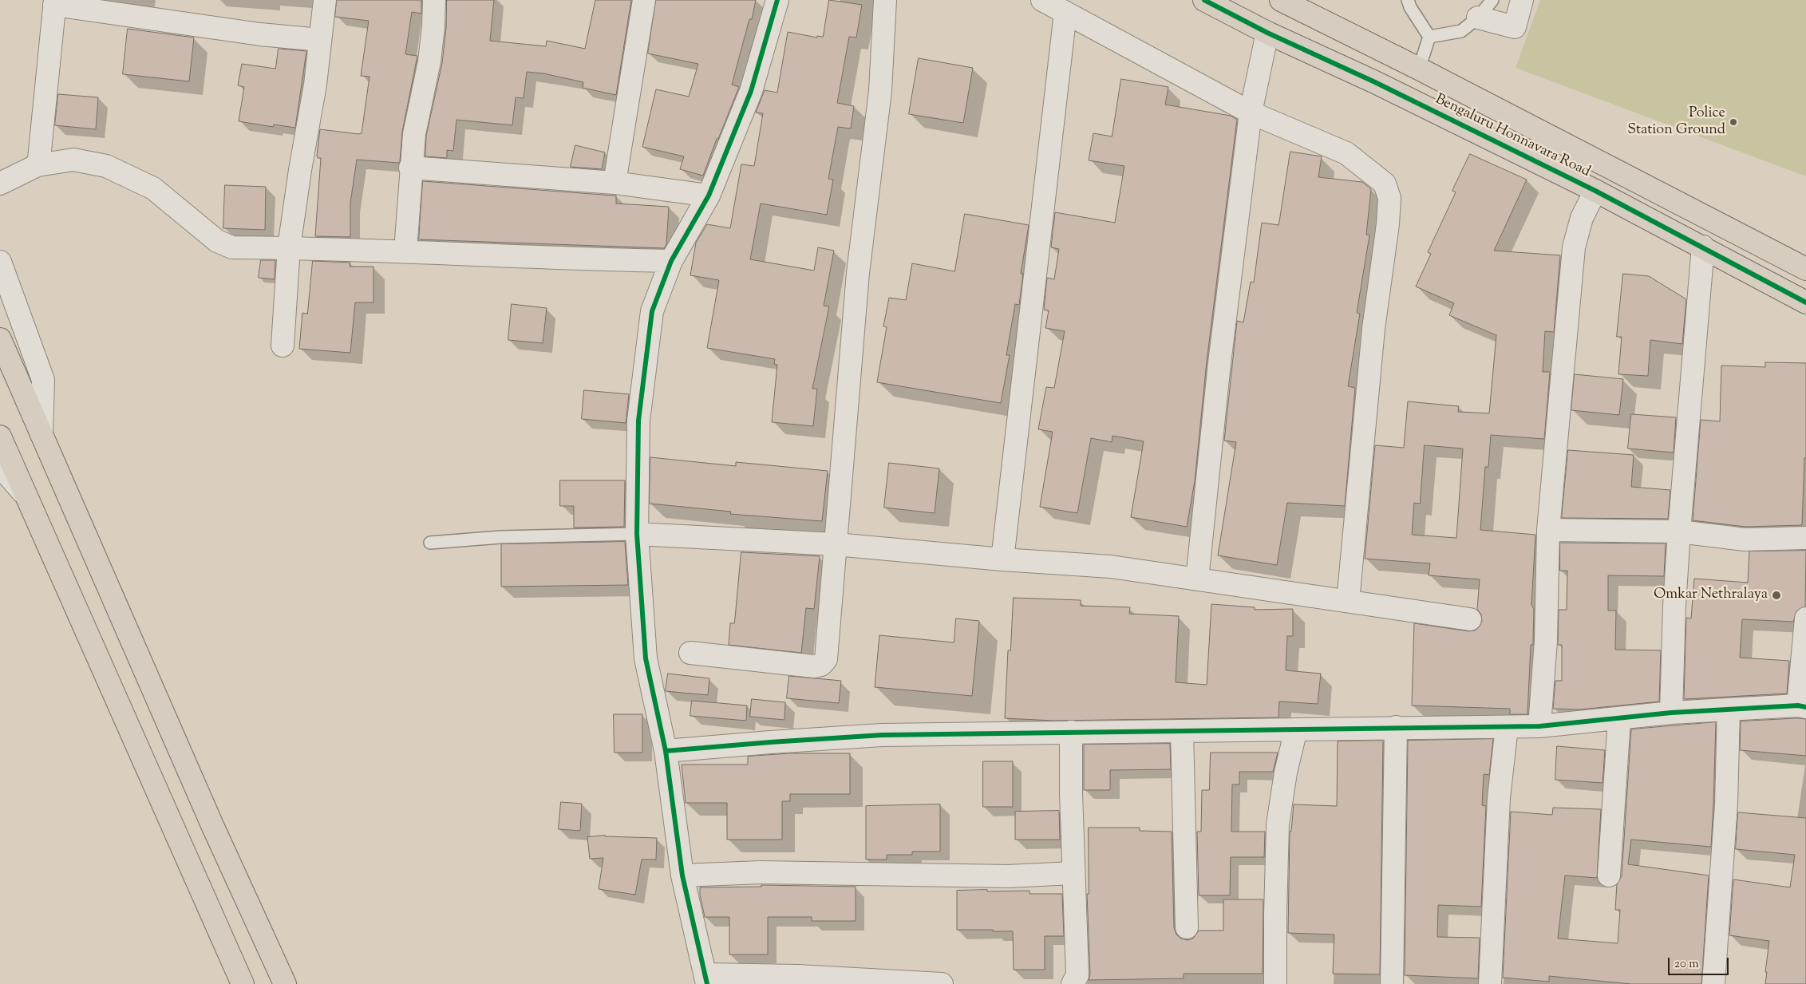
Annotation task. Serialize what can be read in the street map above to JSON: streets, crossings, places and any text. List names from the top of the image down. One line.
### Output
{"streets":{"main road":["Bengaluru Honnavara Road"]},"places":["Police Station Ground","Omkar Nethralaya"],"scale_bar":"20 m"}
